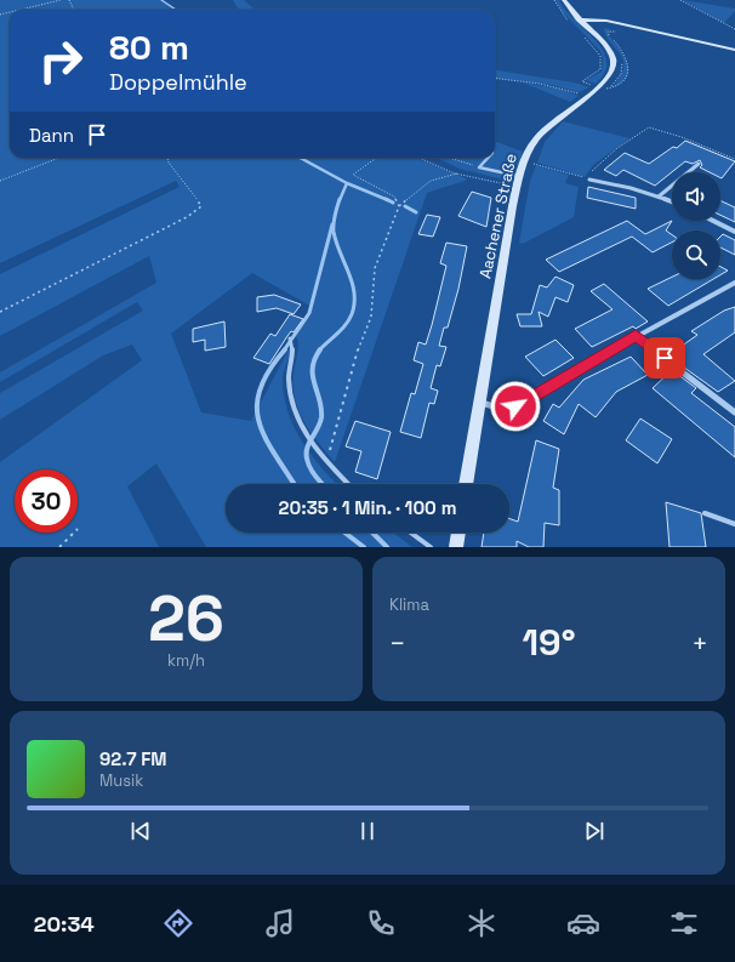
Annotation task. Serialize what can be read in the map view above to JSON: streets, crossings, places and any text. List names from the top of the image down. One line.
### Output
{"streets":{"main road":["Aachener Straße"]},"page":{"turn":["80 m","Doppelmühle"],"then":"Dann","limit":"30","trip":"20:35 · 1 Min. · 100 m","tile":[["26","km/h"],"Klima"],"heat":["−","19°","+"],"song":["92.7 FM","Musik"],"tabs":"20:34"}}
